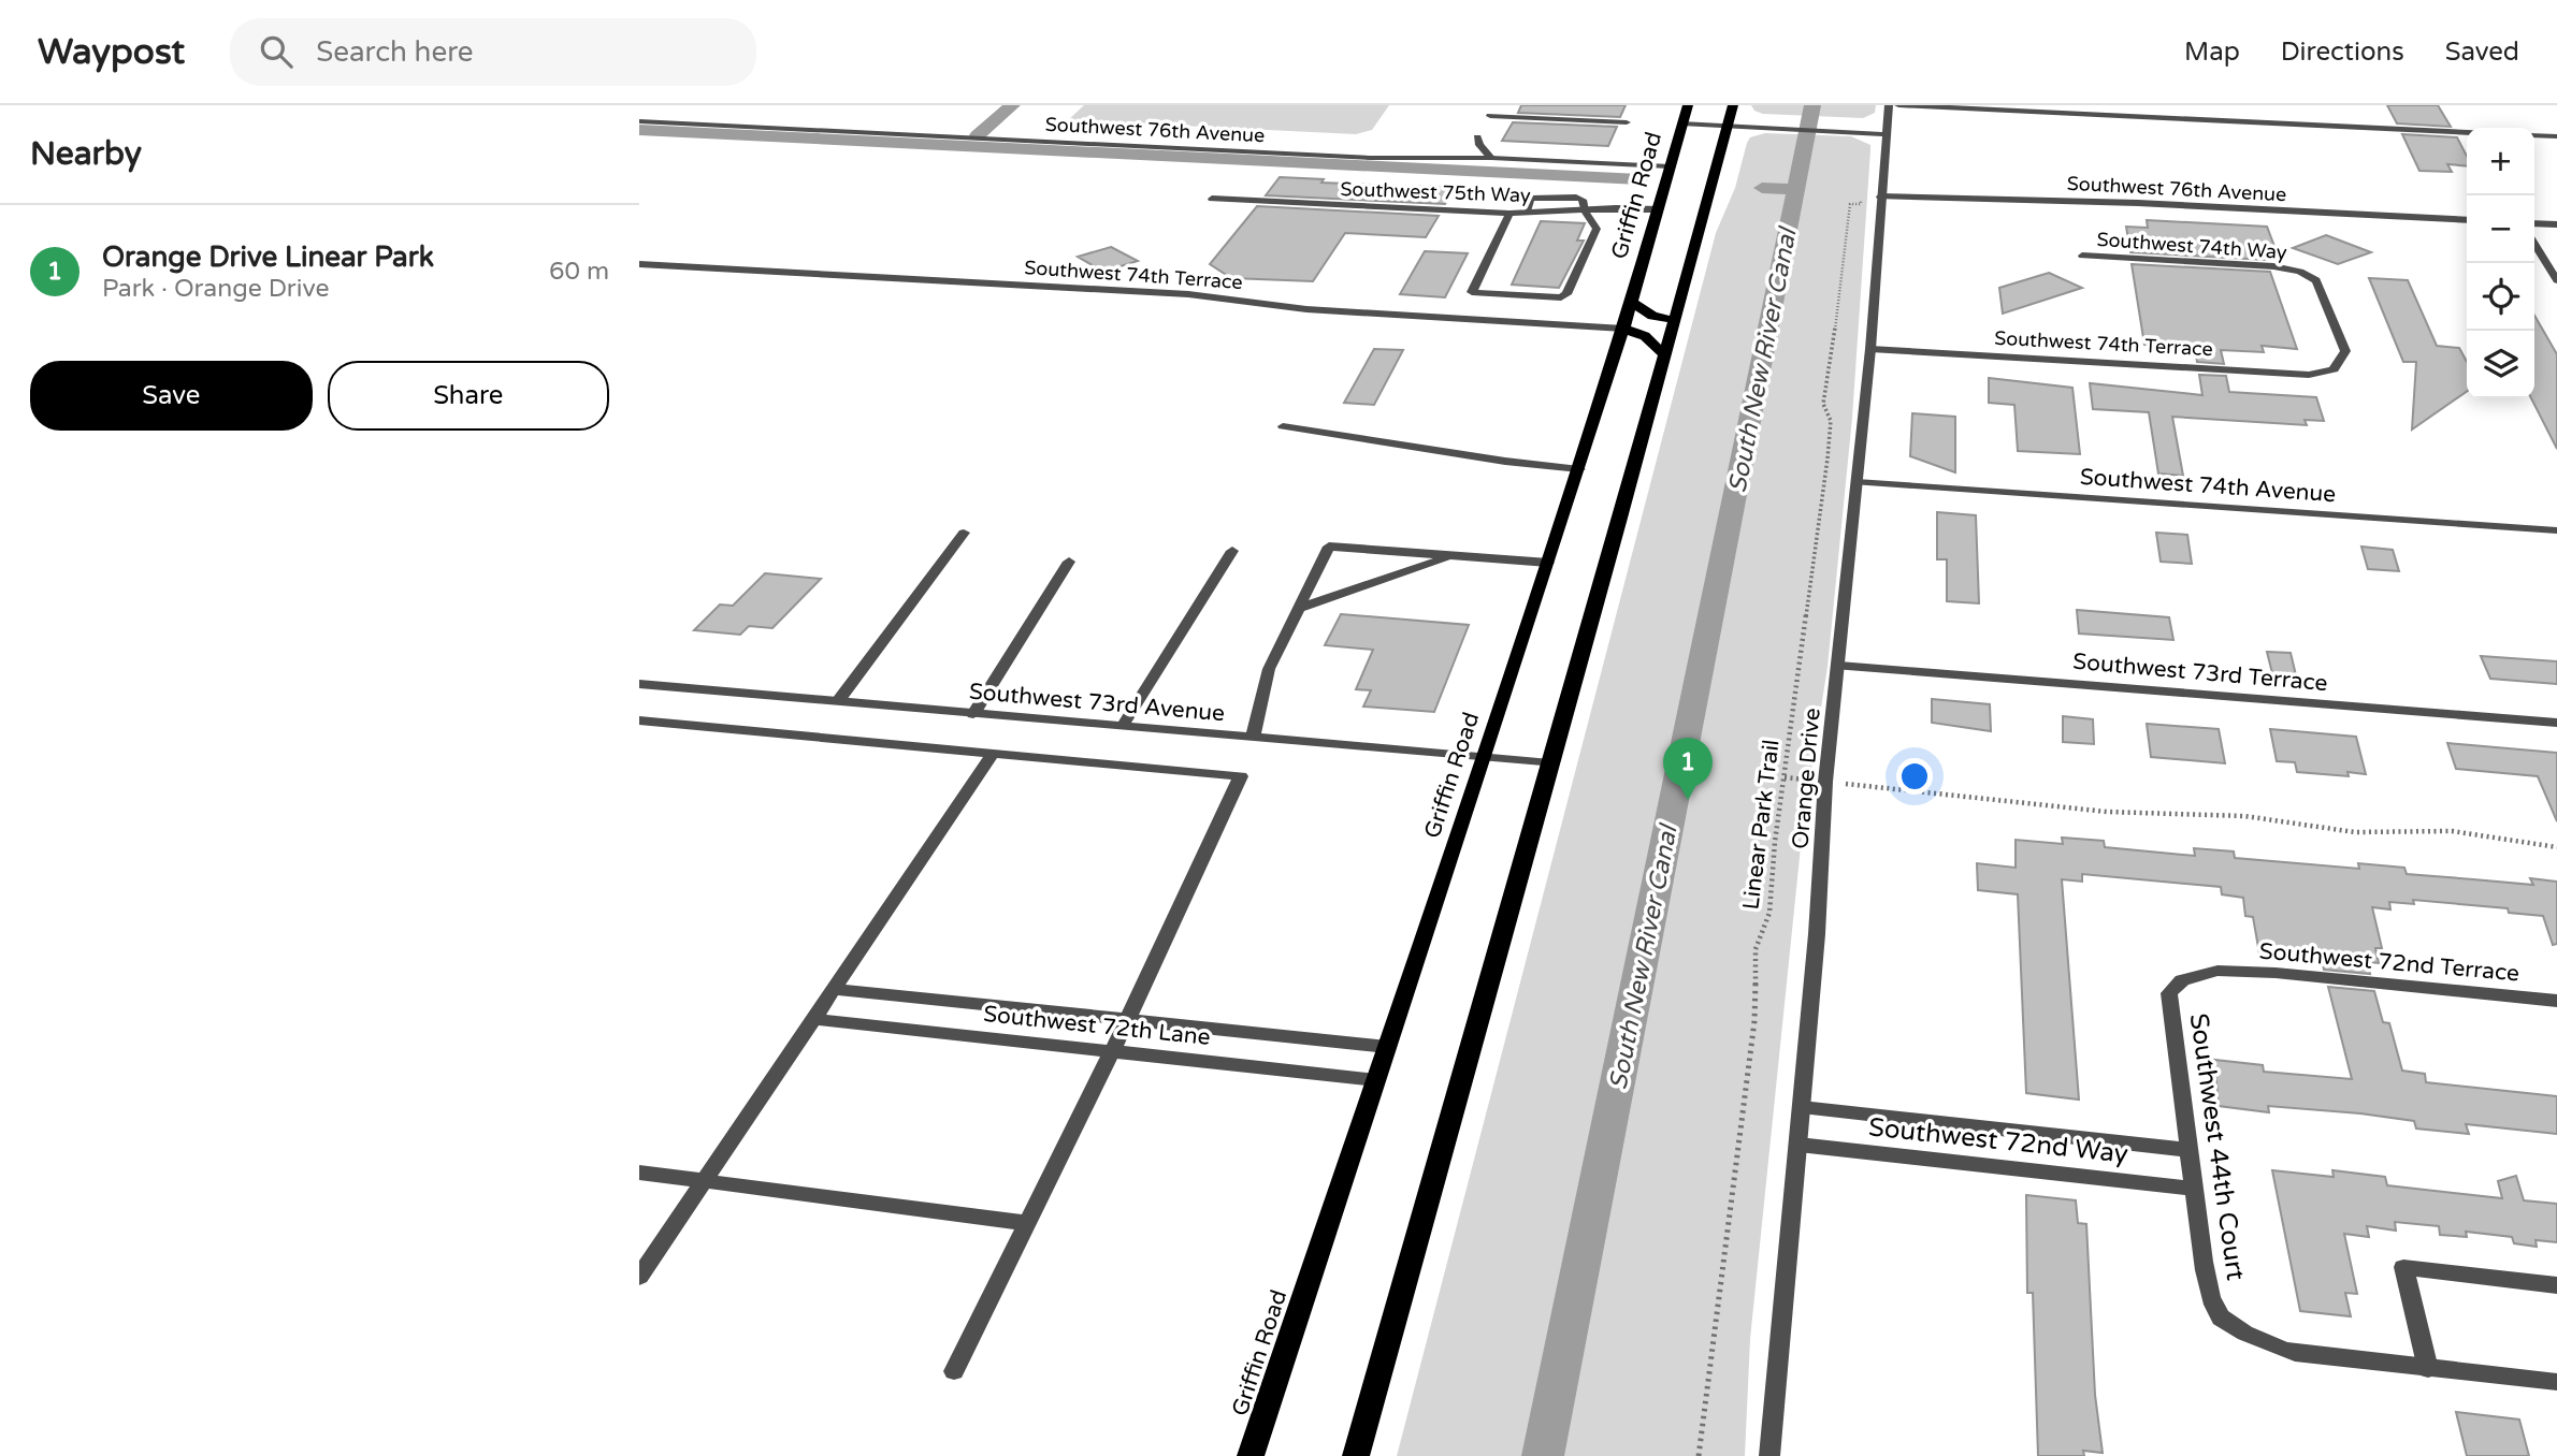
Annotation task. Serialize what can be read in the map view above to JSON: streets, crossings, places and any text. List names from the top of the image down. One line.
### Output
{"streets":{"main road":["Griffin Road"],"street":["Southwest 76th Avenue","Southwest 75th Way","Southwest 74th Way","Southwest 74th Terrace","Southwest 74th Avenue","Southwest 73rd Terrace","Southwest 73rd Avenue","Orange Drive","Southwest 72nd Terrace","Southwest 72th Lane","Southwest 72nd Way","Southwest 44th Court"],"path":["Linear Park Trail"]},"crossings":[["Southwest 76th Avenue","Griffin Road"],["Southwest 76th Avenue","Orange Drive"],["Southwest 75th Way","Griffin Road"],["Griffin Road","Southwest 74th Terrace"],["Griffin Road","Southwest 73rd Avenue"],["Griffin Road","Southwest 72th Lane"],["Southwest 74th Way","Southwest 74th Terrace"],["Southwest 74th Terrace","Orange Drive"],["Southwest 74th Avenue","Orange Drive"],["Southwest 73rd Terrace","Orange Drive"],["Orange Drive","Southwest 72nd Way"],["Southwest 72nd Terrace","Southwest 44th Court"],["Southwest 72nd Way","Southwest 44th Court"]],"water":["South New River Canal"],"page":{"header":"Waypost","search":"Search here","nav":["Map","Directions","Saved"],"heading":"Nearby","map_buttons":["+","−"],"list":[{"mark":"1","name":"Orange Drive Linear Park","note":"Park · Orange Drive","value":"60 m"}],"buttons":["Save","Share"],"pins":"1"}}
